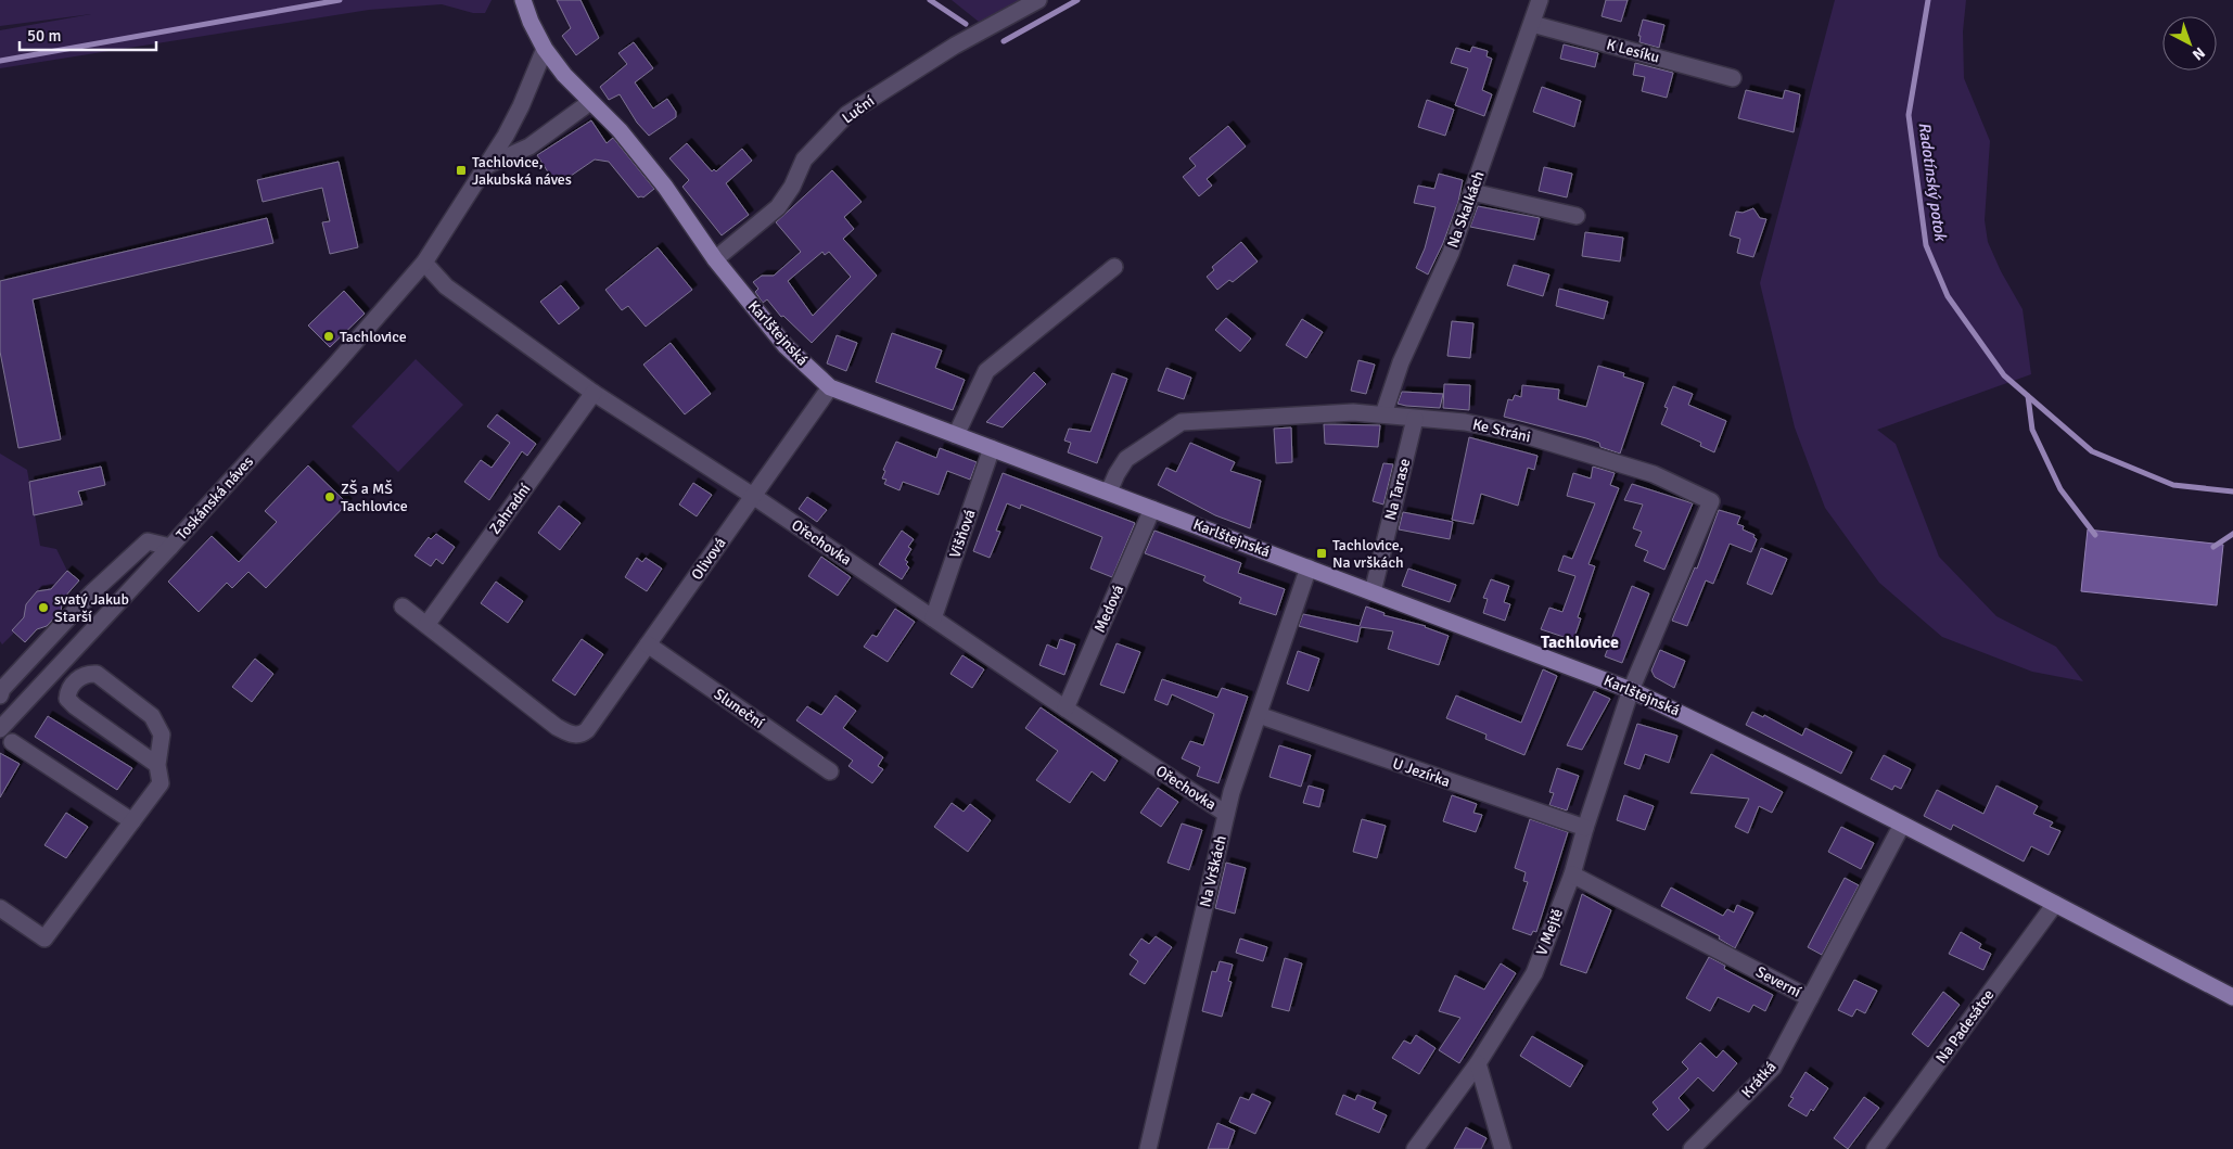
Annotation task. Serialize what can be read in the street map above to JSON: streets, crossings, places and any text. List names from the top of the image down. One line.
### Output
{"streets":{"main road":["Karlštejnská"],"street":["K Lesíku","Luční","Na Skalkách","Ke Stráni","Na Tarase","Toskánská náves","Zahradní","Višňová","Ořechovka","Olivová","Medová","Sluneční","U Jezírka","Na Vrškách","V Mejtě","Severní","Na Padesátce","Krátká"]},"crossings":[["K Lesíku","Na Skalkách"],["Luční","Karlštejnská"],["Na Skalkách","Ke Stráni"],["Karlštejnská","Ke Stráni"],["Karlštejnská","Na Tarase"],["Karlštejnská","Toskánská náves"],["Karlštejnská","Višňová"],["Karlštejnská","Olivová"],["Karlštejnská","Medová"],["Karlštejnská","Na Vrškách"],["Karlštejnská","V Mejtě"],["Karlštejnská","Severní"],["Karlštejnská","Na Padesátce"],["Ke Stráni","Na Tarase"],["Ke Stráni","V Mejtě"],["Toskánská náves","Ořechovka"],["Zahradní","Ořechovka"],["Zahradní","Olivová"],["Višňová","Ořechovka"],["Ořechovka","Olivová"],["Ořechovka","Medová"],["Ořechovka","Na Vrškách"],["Olivová","Sluneční"],["U Jezírka","Na Vrškách"],["U Jezírka","V Mejtě"],["V Mejtě","Severní"],["Severní","Krátká"]],"districts":["Tachlovice"],"water":["Radotínský potok"],"places":{"transit":["Tachlovice, Jakubská náves","Tachlovice, Na vrškách"],"other":["Tachlovice","ZŠ a MŠ Tachlovice","svatý Jakub Starší"]},"scale_bar":"50 m","north":"bottom right"}
